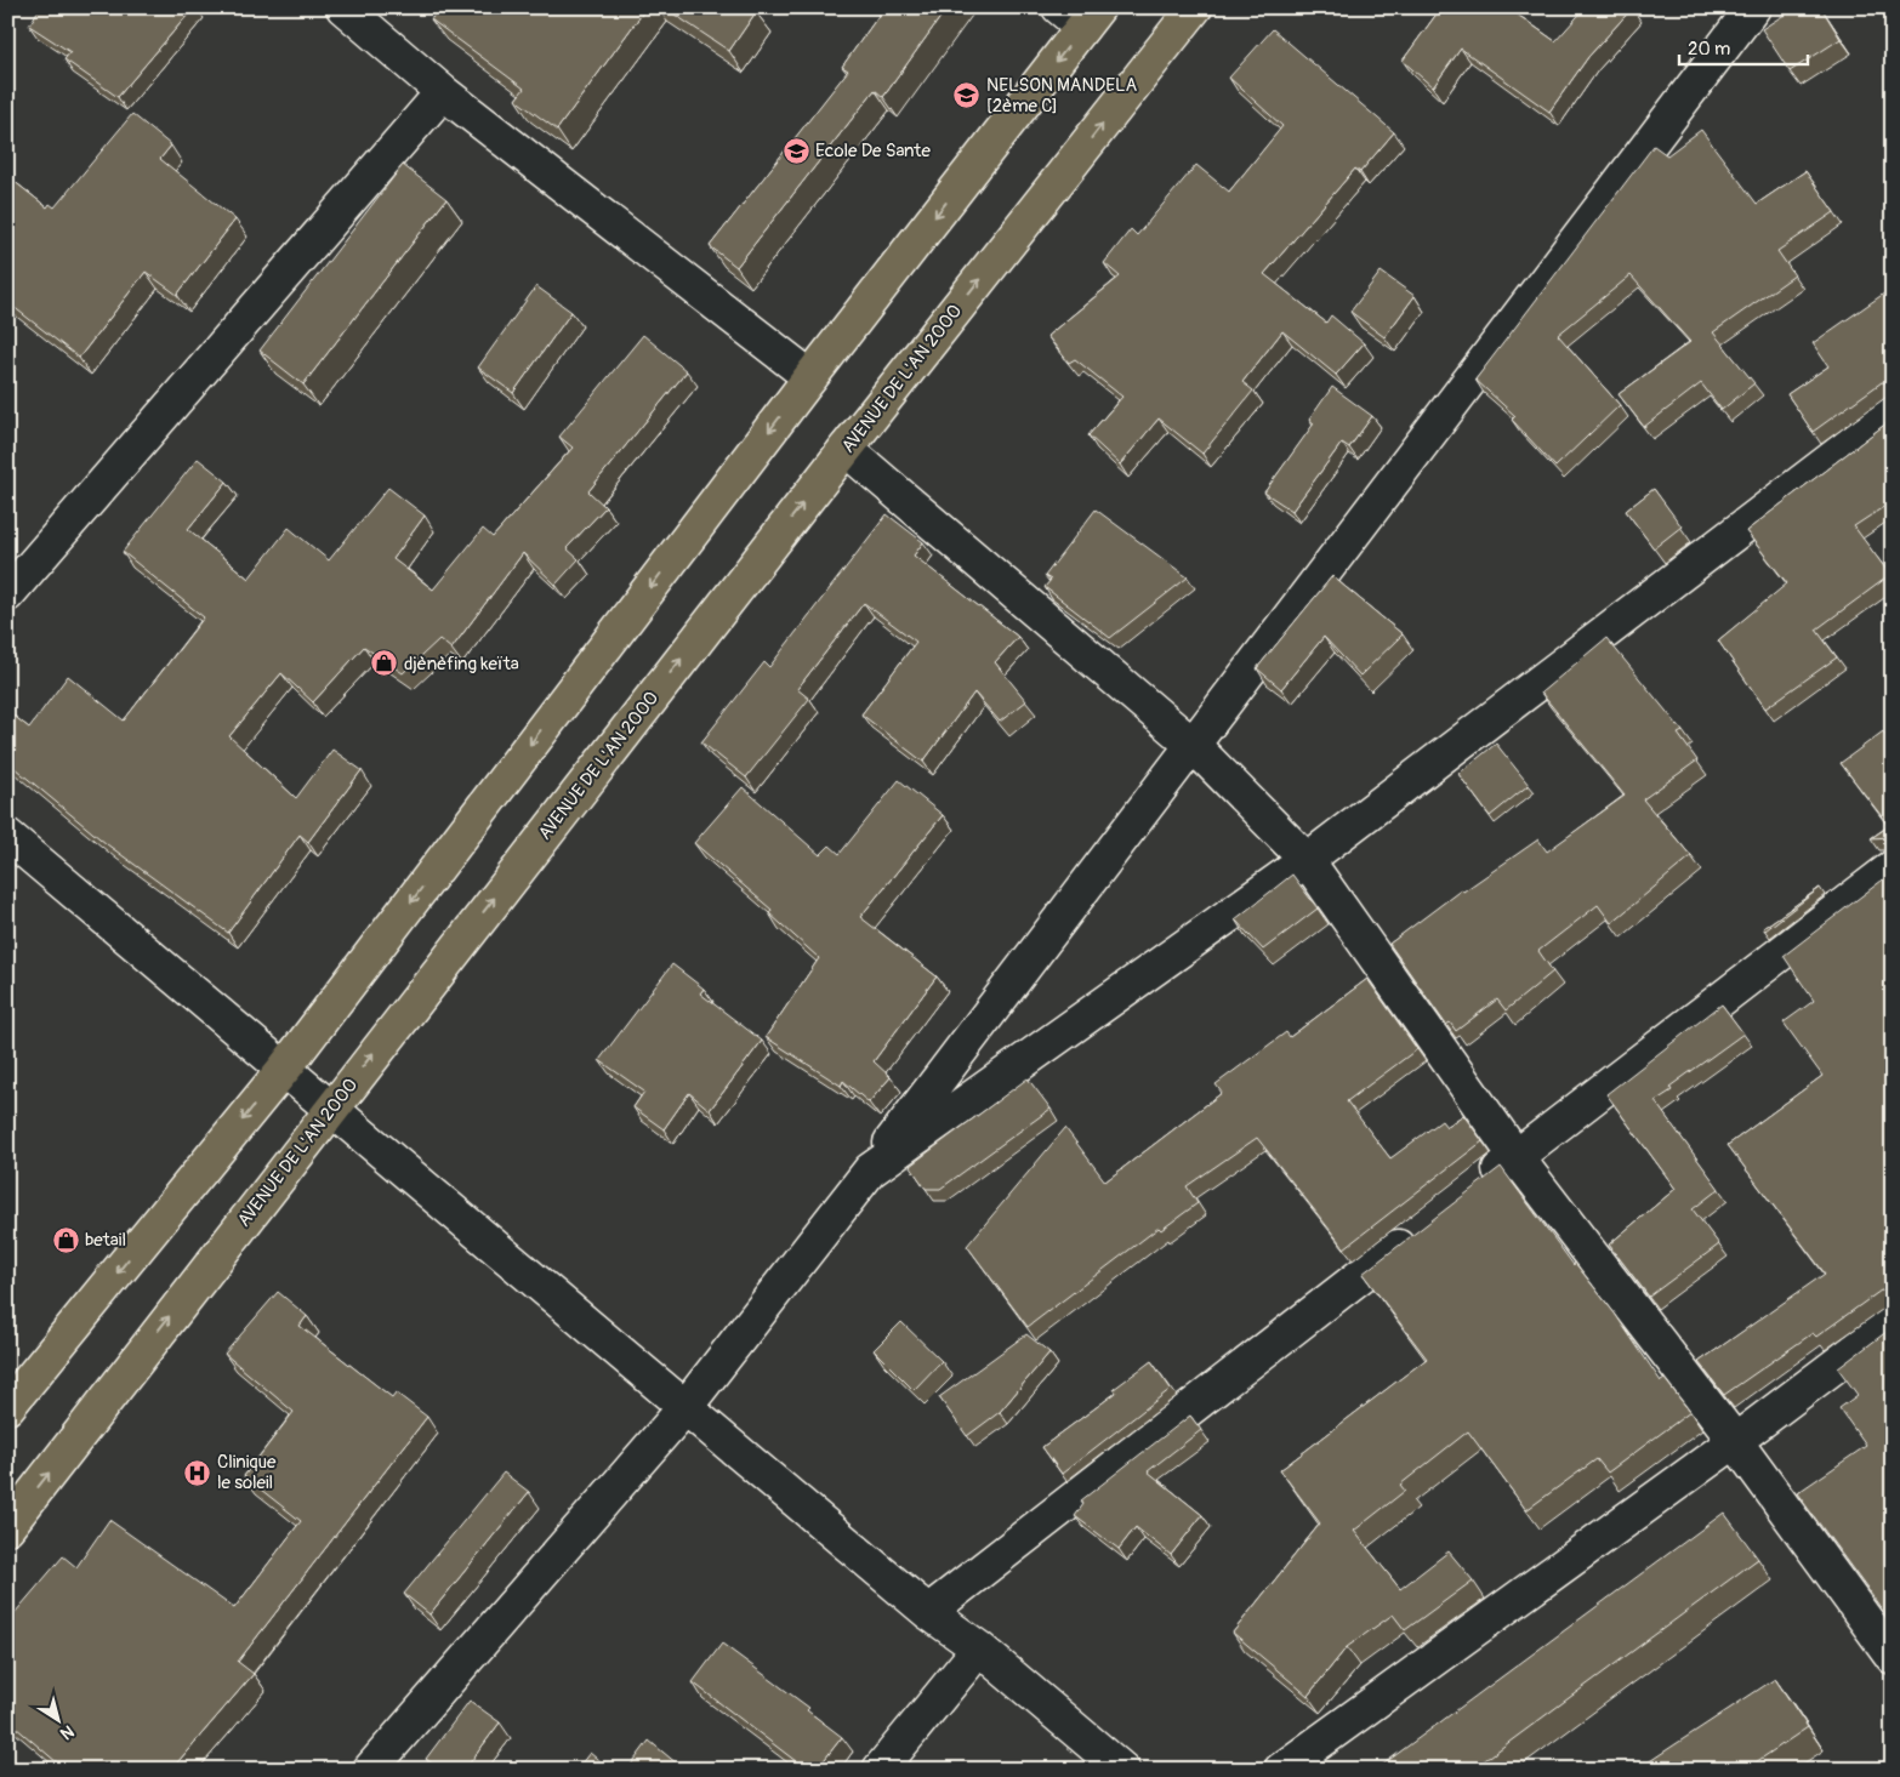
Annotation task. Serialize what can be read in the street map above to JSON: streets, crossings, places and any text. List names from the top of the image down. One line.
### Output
{"streets":{"main road":["AVENUE DE L'AN 2000"]},"places":{"school or university":["NELSON MANDELA [2ème C]","Ecole De Sante"],"shop":["djènèfing keïta","betail"],"hospital":["Clinique le soleil"]},"scale_bar":"20 m","north":"bottom right"}
